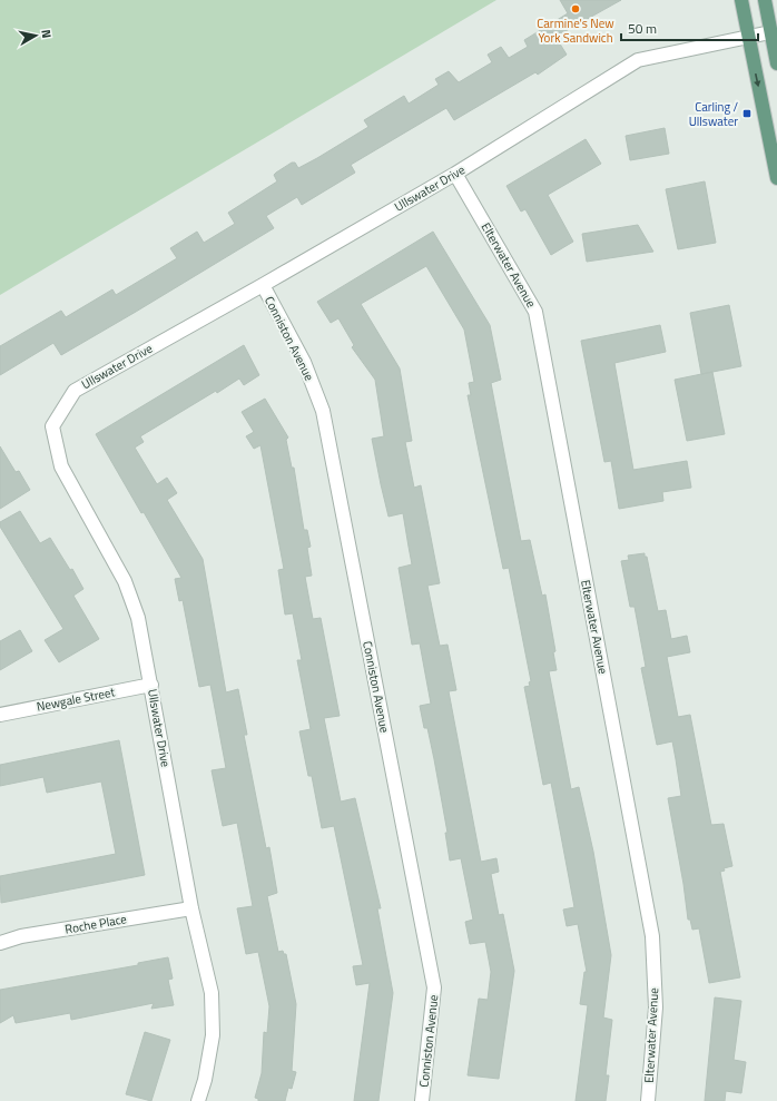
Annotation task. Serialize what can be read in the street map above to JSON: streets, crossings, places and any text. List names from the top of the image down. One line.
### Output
{"streets":{"street":["Ullswater Drive","Elterwater Avenue","Conniston Avenue","Newgale Street","Roche Place"]},"crossings":[["Ullswater Drive","Elterwater Avenue"],["Ullswater Drive","Conniston Avenue"],["Ullswater Drive","Newgale Street"],["Ullswater Drive","Roche Place"]],"places":{"other":["Carmine's New York Sandwich"],"transit":["Carling / Ullswater"]},"scale_bar":"50 m","north":"right"}
